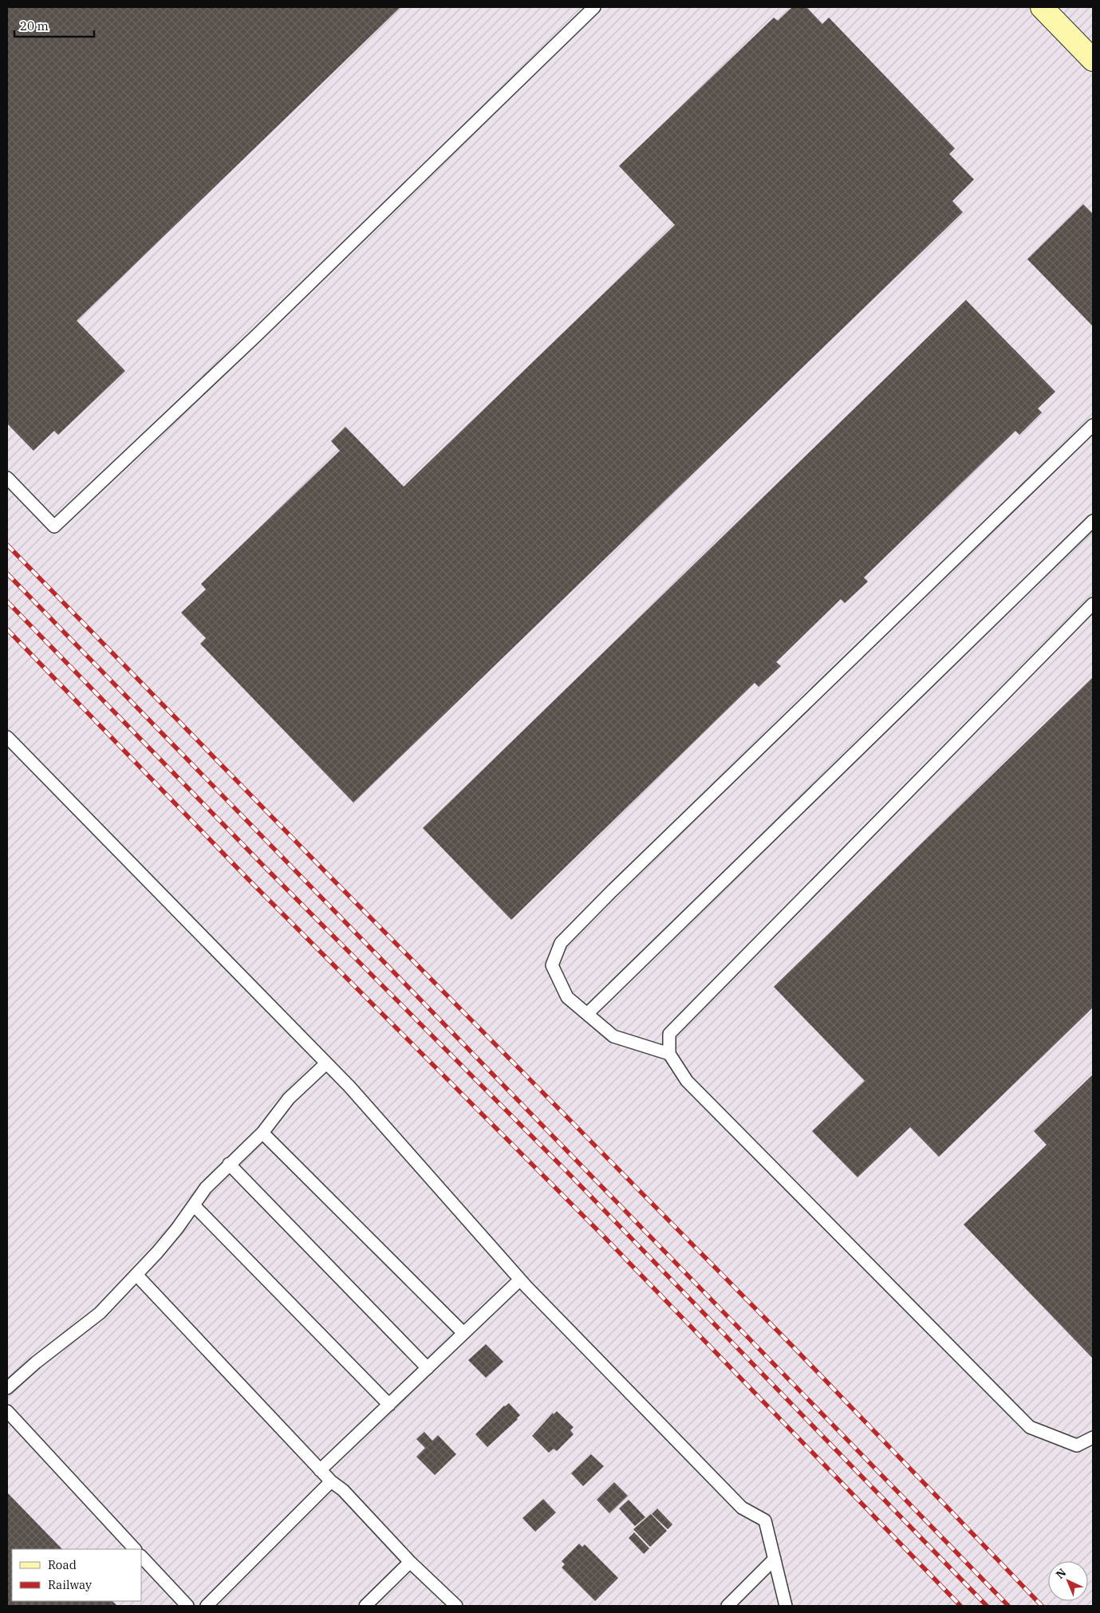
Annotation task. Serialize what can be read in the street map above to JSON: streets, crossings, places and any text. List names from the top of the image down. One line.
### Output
{"legend":["Road","Railway"],"scale_bar":"20 m","north":"top left"}
